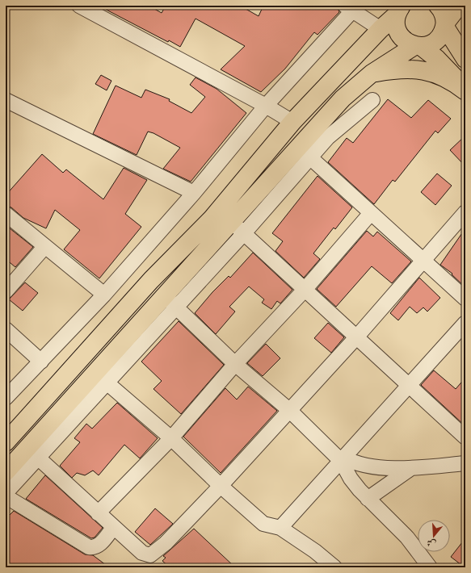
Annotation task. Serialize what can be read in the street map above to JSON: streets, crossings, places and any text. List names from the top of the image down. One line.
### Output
{"north":"bottom"}
